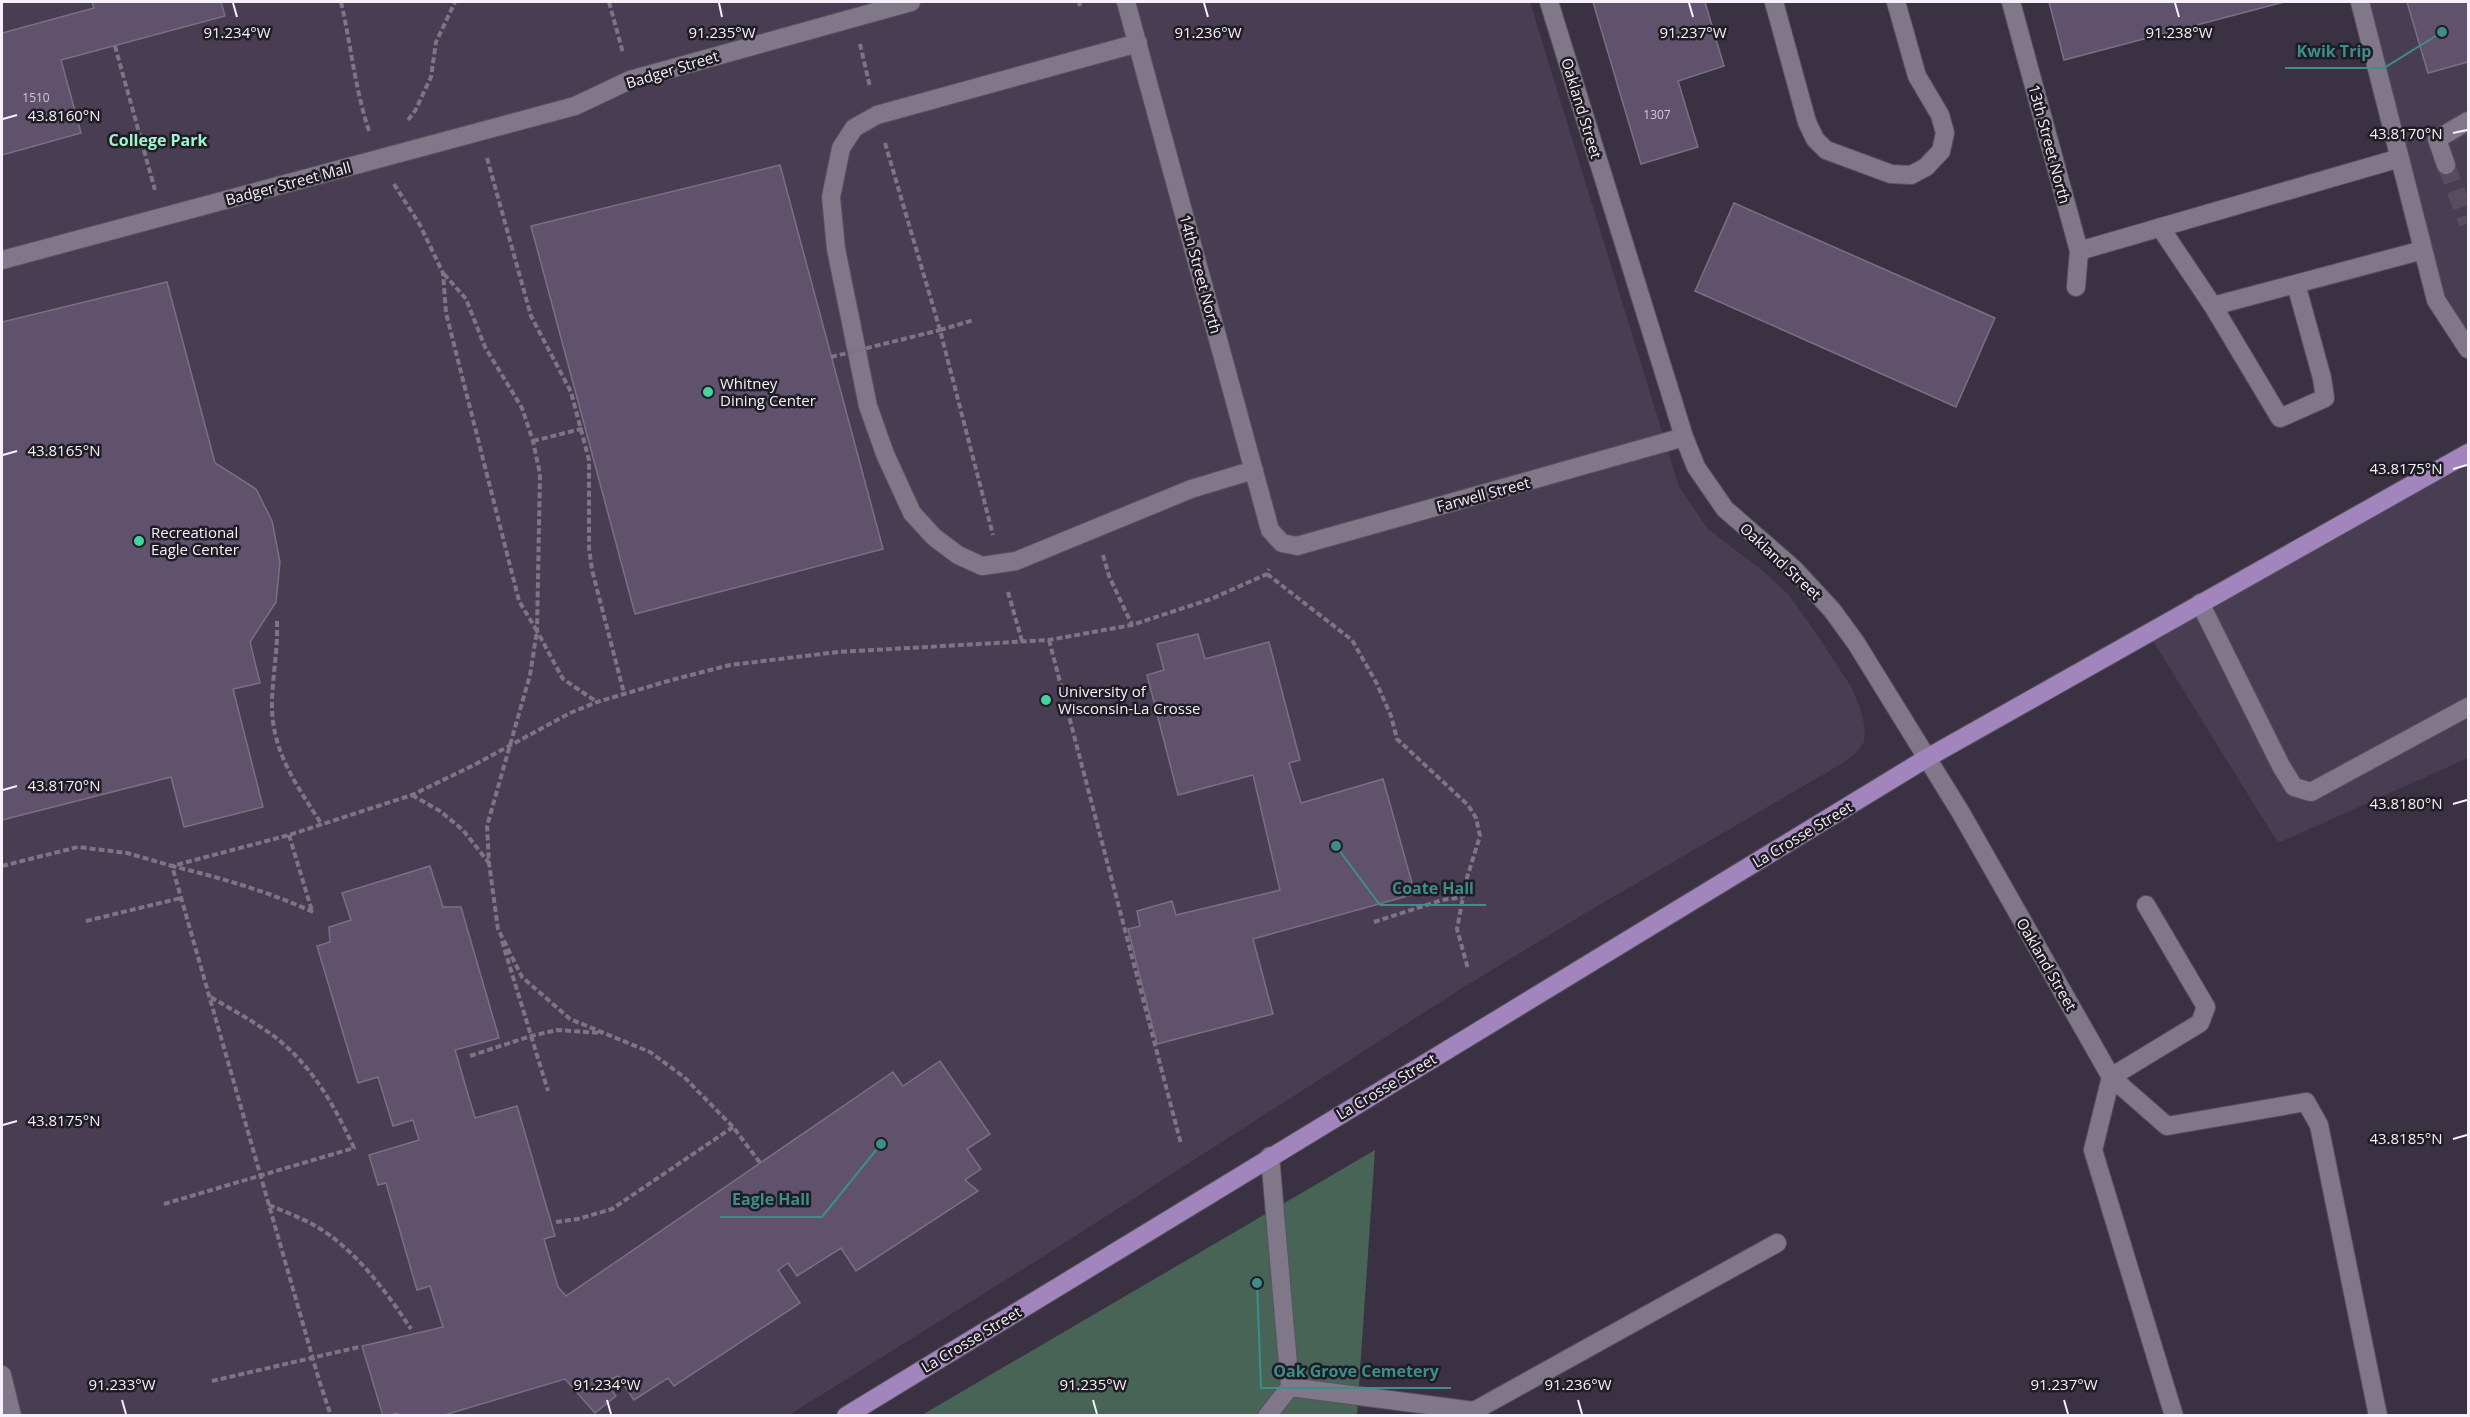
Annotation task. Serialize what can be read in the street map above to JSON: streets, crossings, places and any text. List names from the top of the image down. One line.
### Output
{"streets":{"main road":["La Crosse Street"],"street":["Badger Street","Oakland Street","13th Street North","Badger Street Mall","14th Street North","Farwell Street"]},"crossings":[["Badger Street","Badger Street Mall"],["Oakland Street","Farwell Street"],["Oakland Street","La Crosse Street"],["14th Street North","Farwell Street"]],"districts":["College Park"],"places":["Kwik Trip","Whitney Dining Center","Recreational Eagle Center","University of Wisconsin-La Crosse","Coate Hall","Eagle Hall","Oak Grove Cemetery"],"house_numbers":["1510","1307"],"coordinates":["91.234°W","91.235°W","91.236°W","91.237°W","91.238°W","43.8160°N","43.8170°N","43.8165°N","43.8175°N","43.8180°N","43.8185°N","91.233°W"]}
